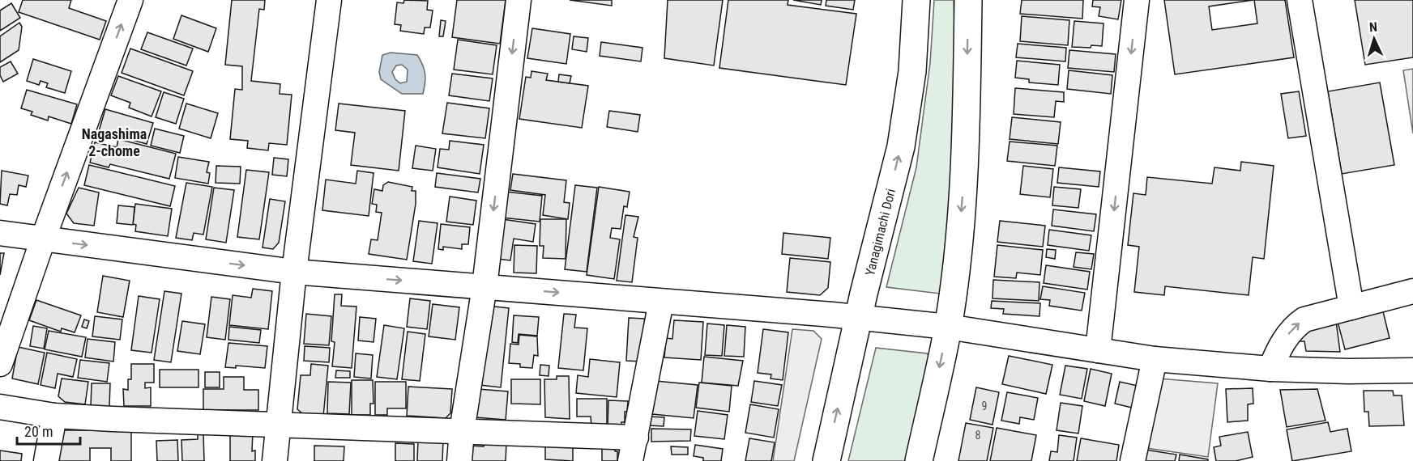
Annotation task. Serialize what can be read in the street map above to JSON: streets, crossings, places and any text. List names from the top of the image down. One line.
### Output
{"streets":{"main road":["Yanagimachi Dori"]},"districts":["Nagashima 2-chome"],"house_numbers":["9","8"],"scale_bar":"20 m","north":"top"}
